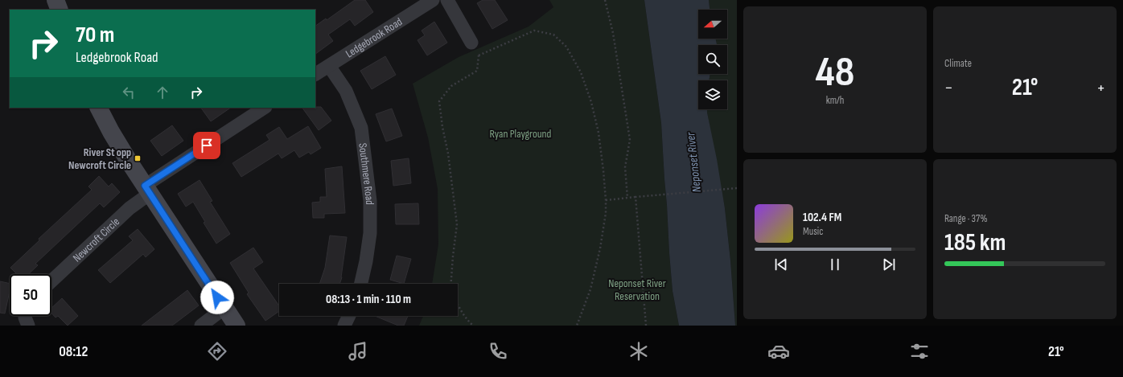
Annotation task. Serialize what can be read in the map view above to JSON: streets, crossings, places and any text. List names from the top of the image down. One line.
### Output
{"streets":{"street":["Ledgebrook Road","Southmere Road","Newcroft Circle"]},"crossings":[["Ledgebrook Road","Southmere Road"]],"water":["Neponset River"],"parks":["Ryan Playground","Neponset River Reservation"],"places":{"transit":["River St opp Newcroft Circle"]},"north":"left","page":{"tile":[["48","km/h"],"Climate",["Range · 37%","185 km"]],"turn":["70 m","Ledgebrook Road"],"heat":["−","21°","+"],"song":["102.4 FM","Music"],"limit":"50","trip":"08:13 · 1 min · 110 m","tabs":["08:12","21°"]}}
